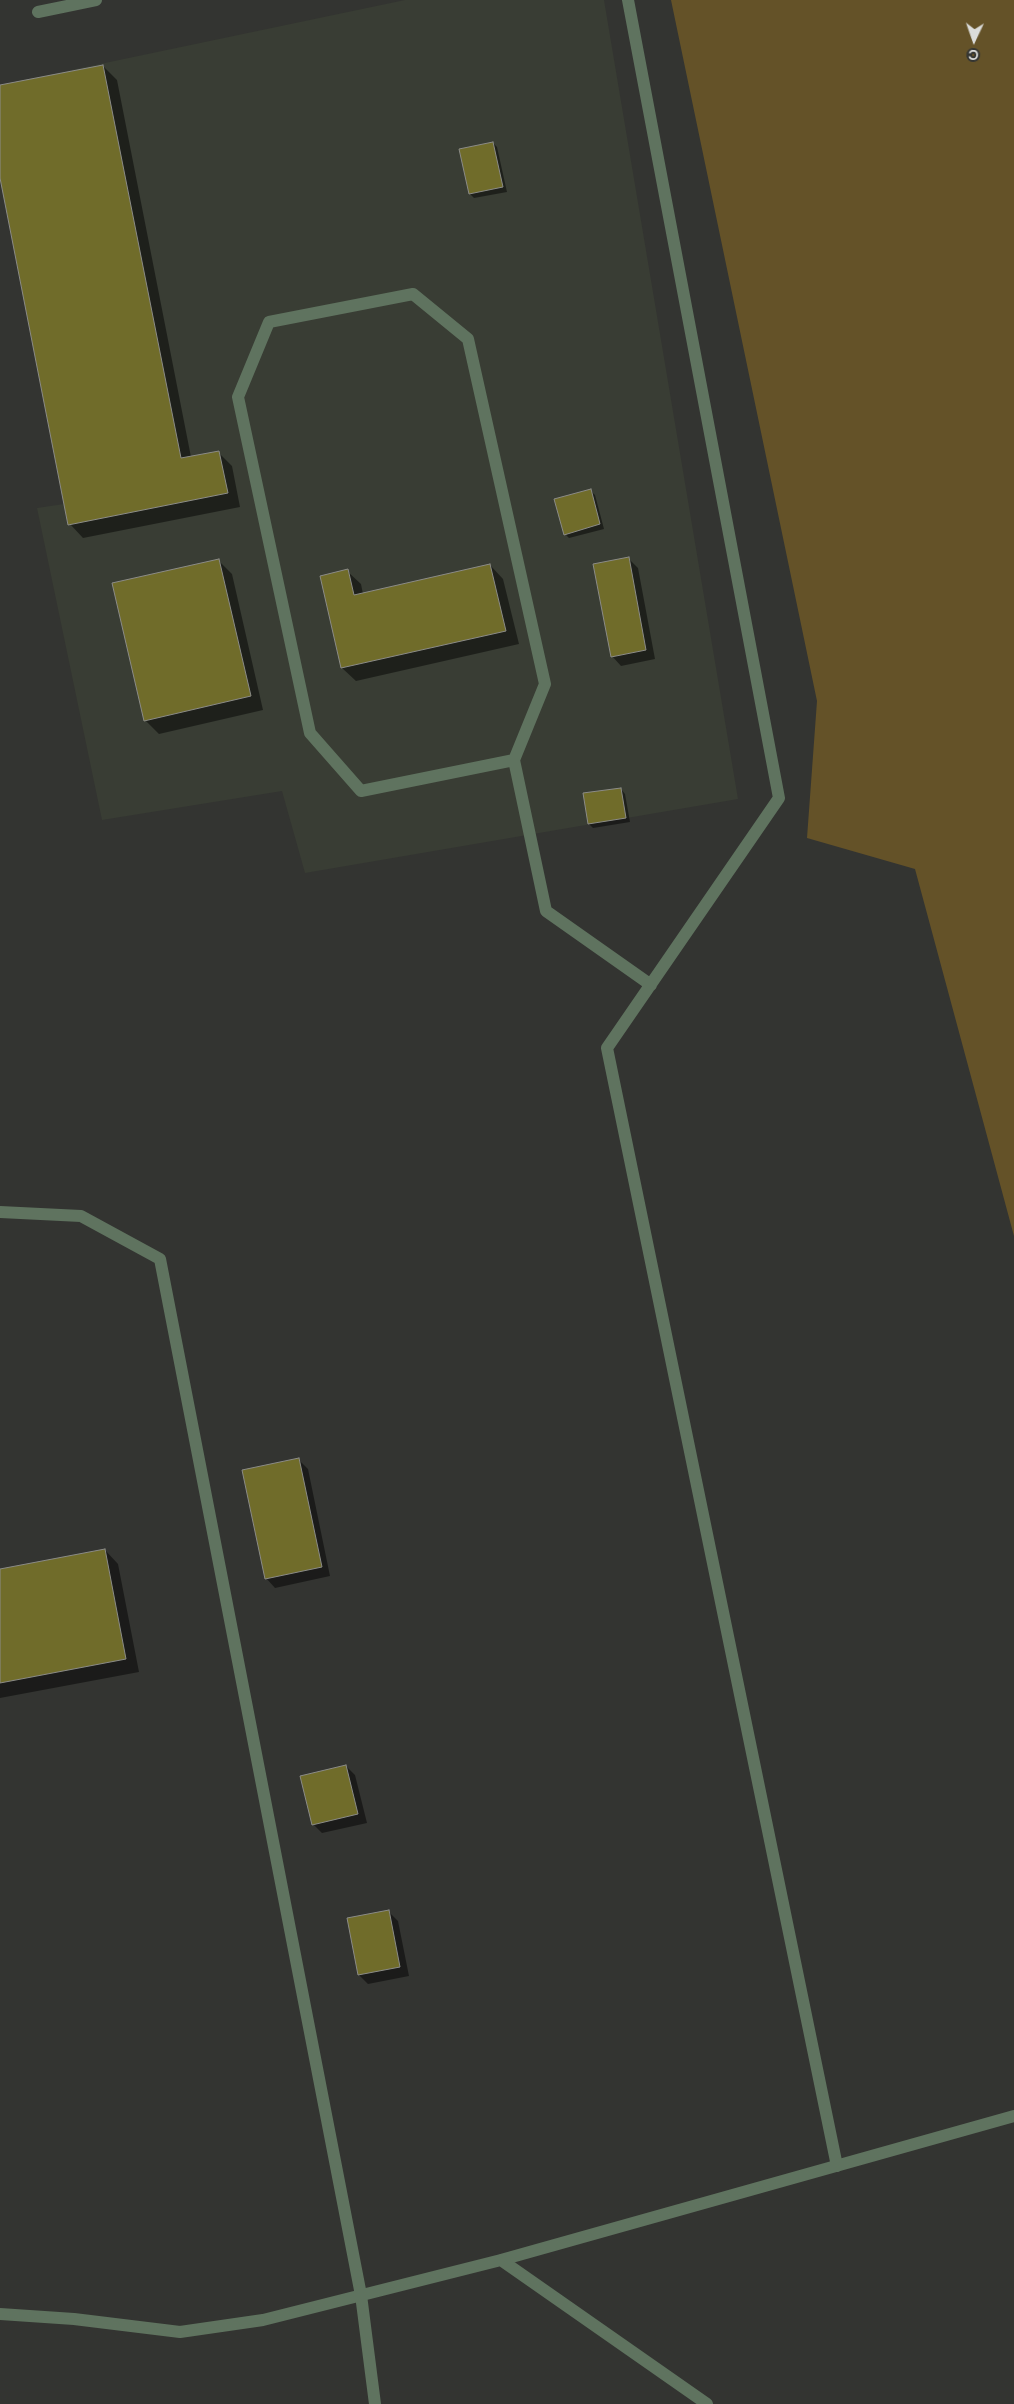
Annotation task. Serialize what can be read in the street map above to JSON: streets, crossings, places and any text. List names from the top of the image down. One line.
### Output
{"north":"bottom"}
